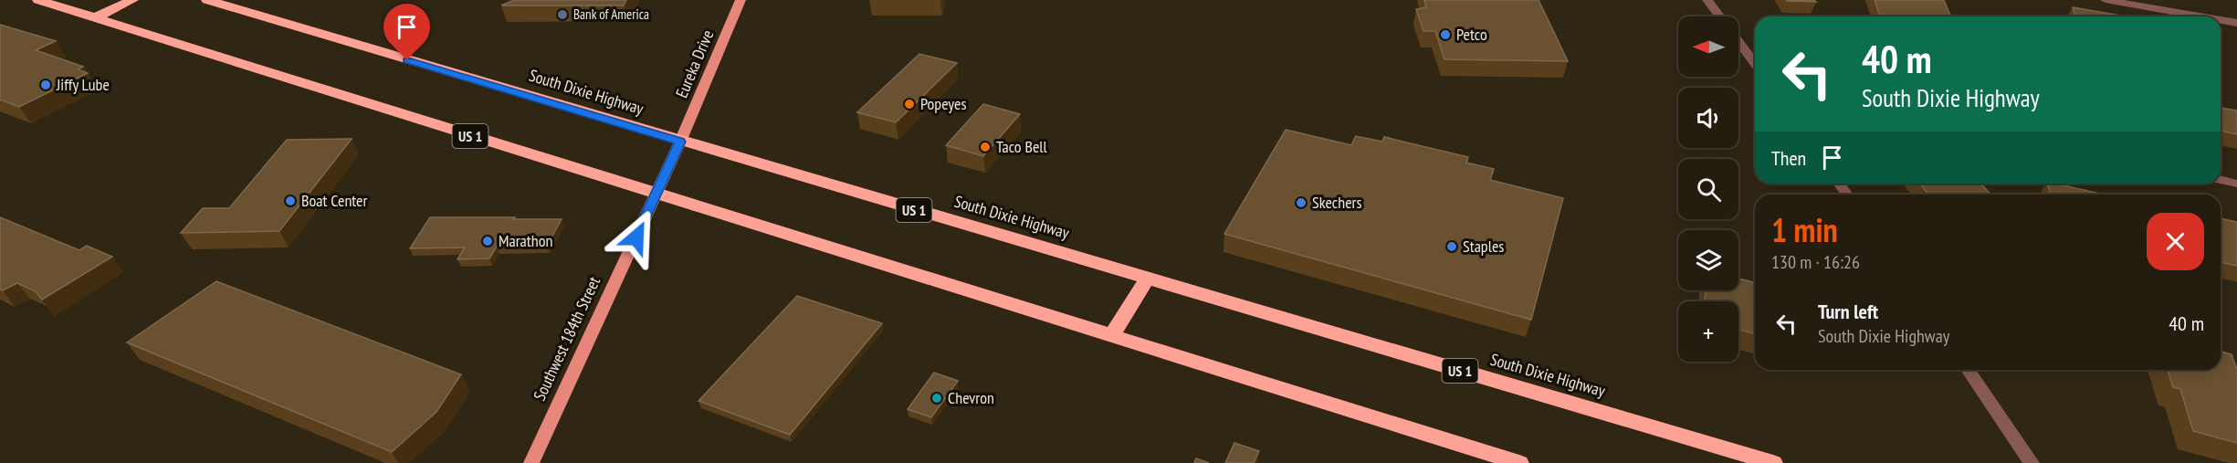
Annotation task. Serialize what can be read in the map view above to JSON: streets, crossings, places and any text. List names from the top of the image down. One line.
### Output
{"streets":{"highway":["South Dixie Highway","US 1"],"main road":["Eureka Drive","Southwest 184th Street"]},"crossings":[["Eureka Drive","South Dixie Highway"],["Eureka Drive","Southwest 184th Street"],["South Dixie Highway","Southwest 184th Street"],["US 1","Southwest 184th Street"]],"places":["Bank of America","Petco","Jiffy Lube","Popeyes","Taco Bell","Boat Center","Skechers","Marathon","Staples","Chevron"],"north":"left","page":{"map_buttons":"+","turn":["40 m","South Dixie Highway"],"then":"Then","heading":["1 min","130 m · 16:26"],"list":[{"name":"Turn left","note":"South Dixie Highway","value":"40 m"}]}}
